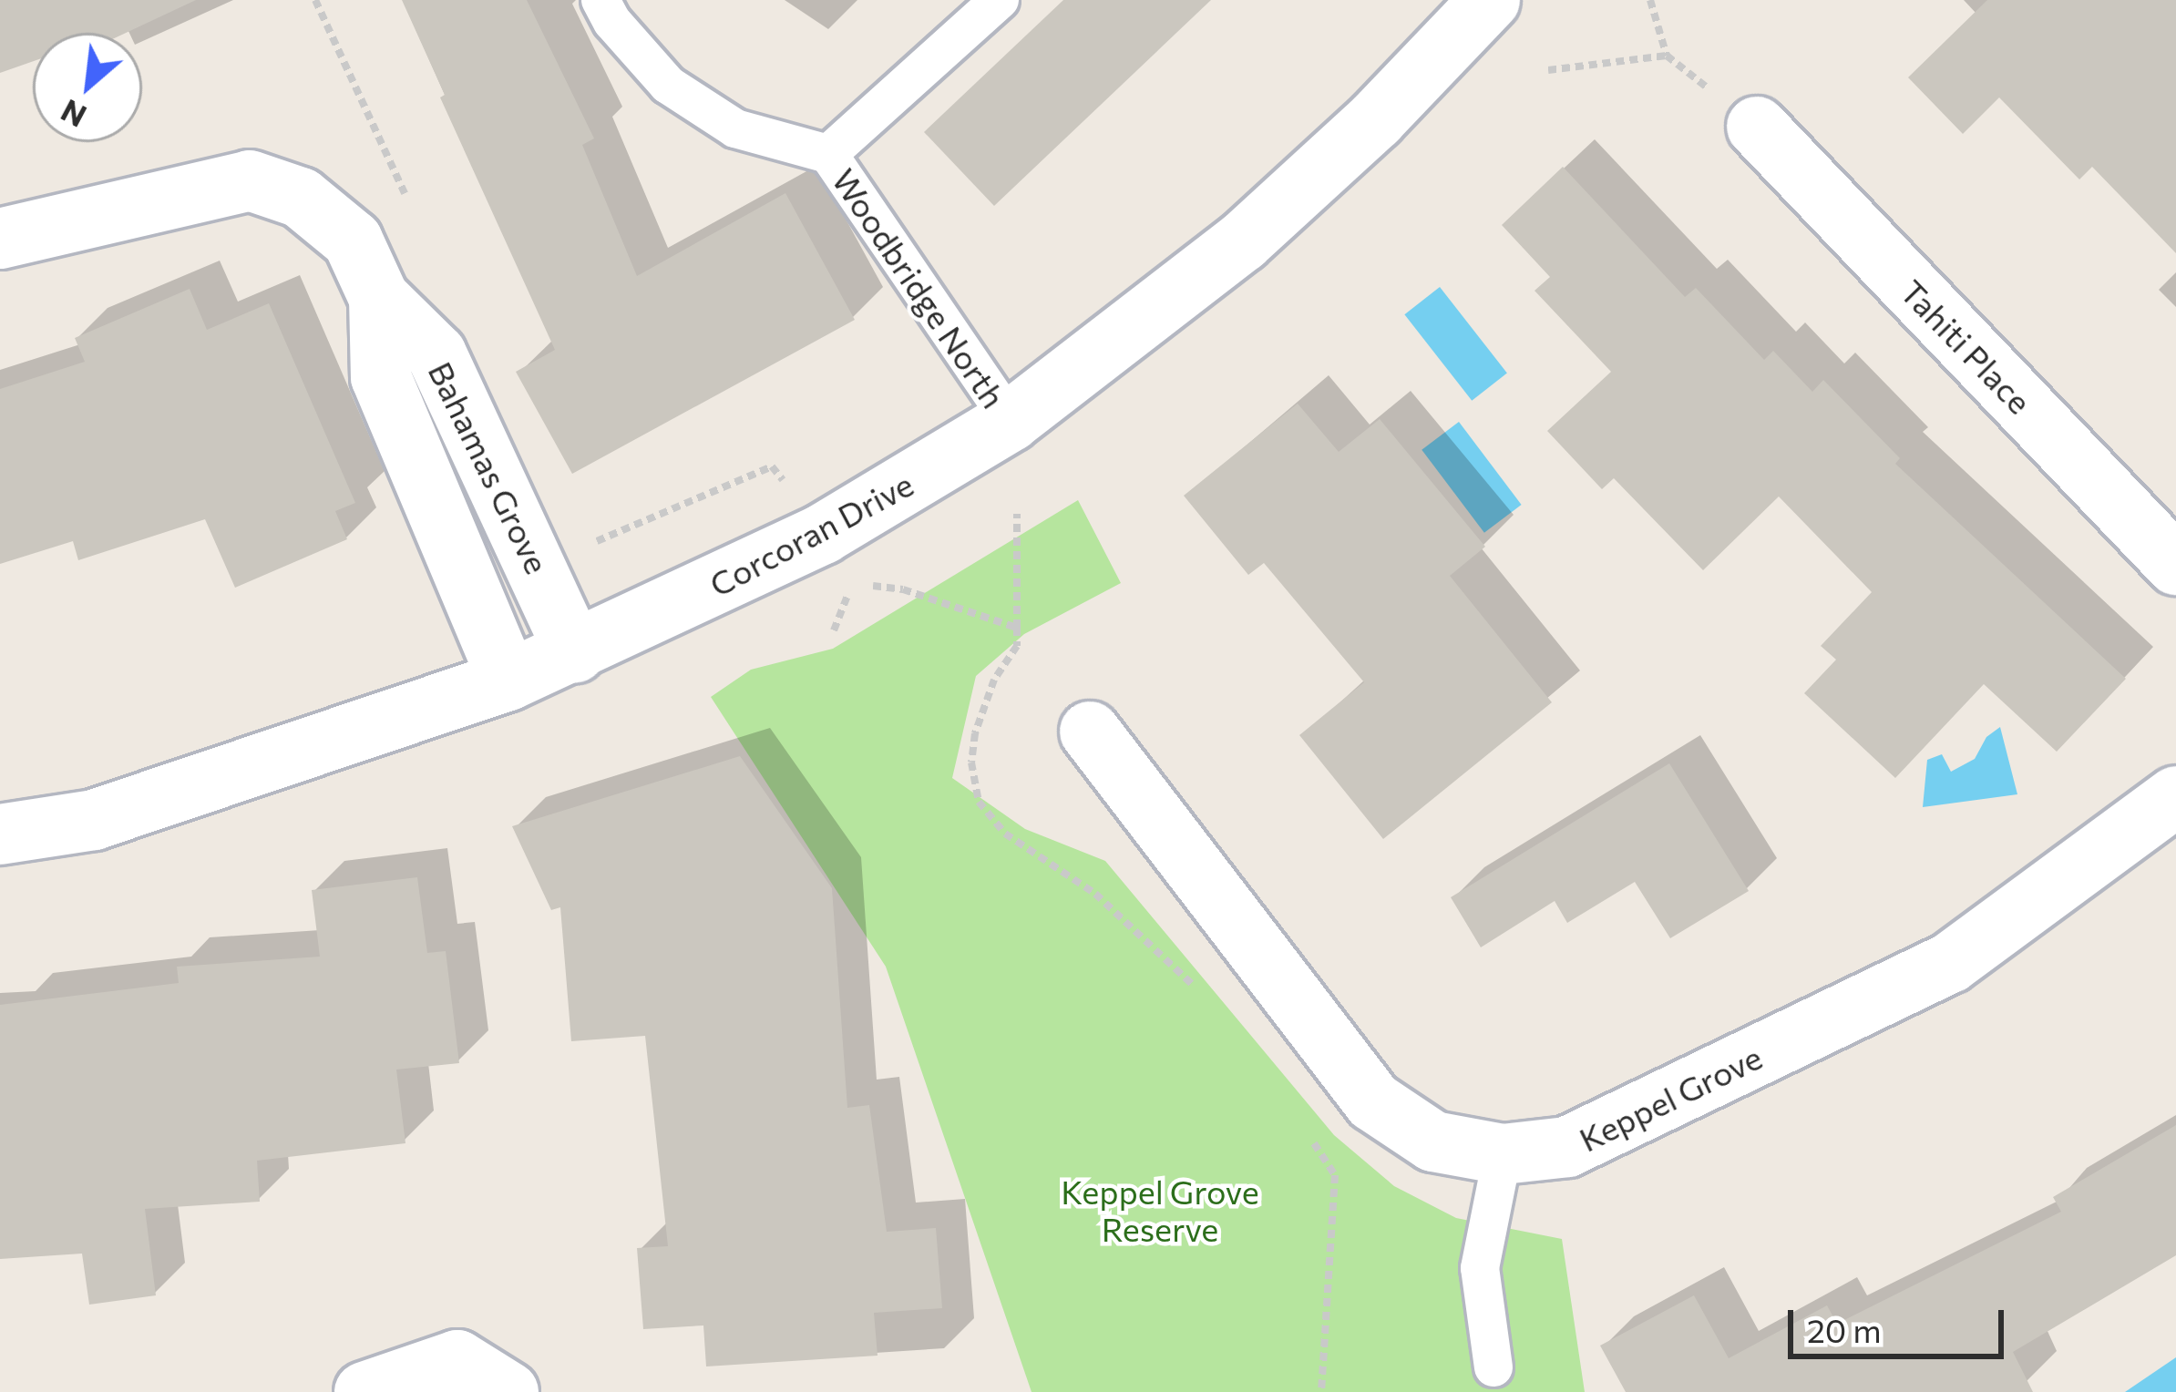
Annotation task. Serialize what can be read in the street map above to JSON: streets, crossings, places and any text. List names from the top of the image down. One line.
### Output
{"streets":{"street":["Tahiti Place","Bahamas Grove","Corcoran Drive","Keppel Grove"],"lane":["Woodbridge North"]},"crossings":[["Woodbridge North","Corcoran Drive"],["Bahamas Grove","Corcoran Drive"]],"parks":["Keppel Grove Reserve"],"scale_bar":"20 m","north":"bottom left"}
